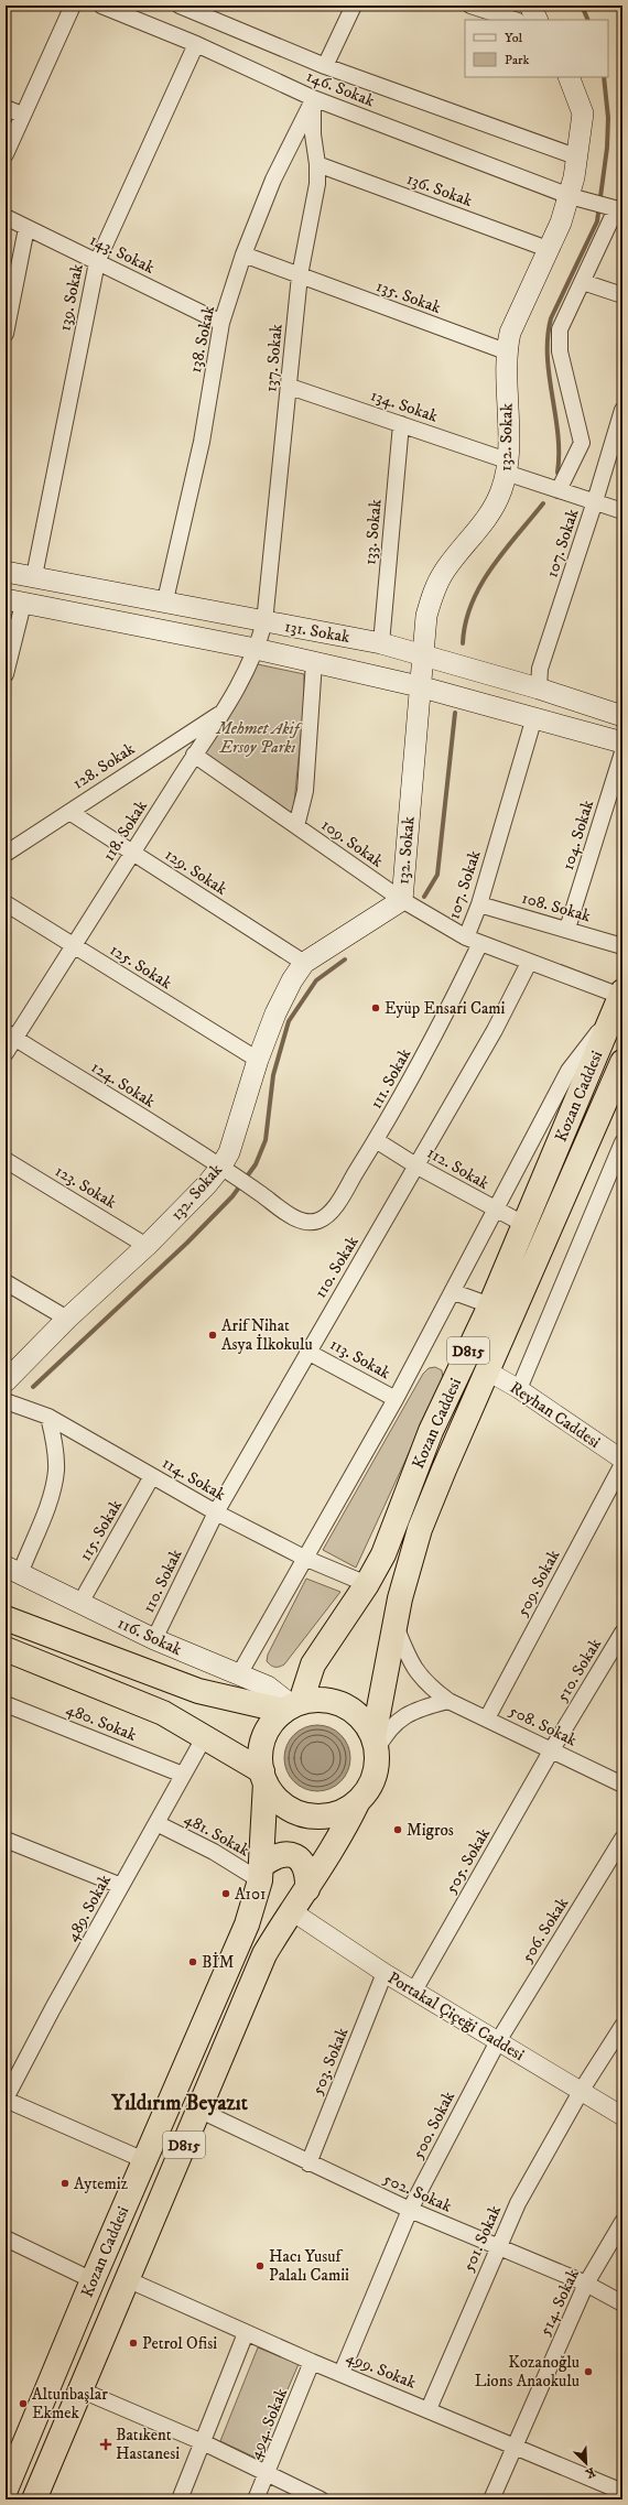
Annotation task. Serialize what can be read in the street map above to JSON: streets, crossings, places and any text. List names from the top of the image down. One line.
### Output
{"streets":{"highway":["Kozan Caddesi","D815"],"main road":["132. Sokak","131. Sokak","116. Sokak"],"street":["146. Sokak","136. Sokak","143. Sokak","135. Sokak","139. Sokak","138. Sokak","137. Sokak","134. Sokak","133. Sokak","107. Sokak","128. Sokak","118. Sokak","104. Sokak","109. Sokak","129. Sokak","108. Sokak","125. Sokak","111. Sokak","124. Sokak","112. Sokak","123. Sokak","110. Sokak","113. Sokak","Reyhan Caddesi","114. Sokak","115. Sokak","509. Sokak","510. Sokak","480. Sokak","508. Sokak","481. Sokak","505. Sokak","489. Sokak","506. Sokak","Portakal Çiçeği Caddesi","503. Sokak","500. Sokak","502. Sokak","501. Sokak","514. Sokak","499. Sokak","494. Sokak"]},"crossings":[["146. Sokak","139. Sokak"],["146. Sokak","138. Sokak"],["146. Sokak","137. Sokak"],["146. Sokak","132. Sokak"],["136. Sokak","137. Sokak"],["136. Sokak","132. Sokak"],["143. Sokak","139. Sokak"],["143. Sokak","138. Sokak"],["135. Sokak","138. Sokak"],["135. Sokak","137. Sokak"],["135. Sokak","132. Sokak"],["139. Sokak","131. Sokak"],["138. Sokak","137. Sokak"],["138. Sokak","131. Sokak"],["137. Sokak","134. Sokak"],["137. Sokak","131. Sokak"],["137. Sokak","118. Sokak"],["134. Sokak","132. Sokak"],["134. Sokak","133. Sokak"],["134. Sokak","107. Sokak"],["132. Sokak","131. Sokak"],["132. Sokak","109. Sokak"],["132. Sokak","129. Sokak"],["132. Sokak","125. Sokak"],["132. Sokak","124. Sokak"],["132. Sokak","123. Sokak"],["133. Sokak","131. Sokak"],["107. Sokak","131. Sokak"],["107. Sokak","109. Sokak"],["107. Sokak","108. Sokak"],["107. Sokak","111. Sokak"],["131. Sokak","118. Sokak"],["128. Sokak","118. Sokak"],["128. Sokak","129. Sokak"],["118. Sokak","109. Sokak"],["118. Sokak","129. Sokak"],["118. Sokak","125. Sokak"],["118. Sokak","124. Sokak"],["104. Sokak","108. Sokak"],["109. Sokak","111. Sokak"],["109. Sokak","Kozan Caddesi"],["109. Sokak","110. Sokak"],["111. Sokak","124. Sokak"],["111. Sokak","112. Sokak"],["Kozan Caddesi","112. Sokak"],["Kozan Caddesi","Reyhan Caddesi"],["Kozan Caddesi","114. Sokak"],["Kozan Caddesi","116. Sokak"],["Kozan Caddesi","508. Sokak"],["Kozan Caddesi","481. Sokak"],["Kozan Caddesi","Portakal Çiçeği Caddesi"],["Kozan Caddesi","502. Sokak"],["Kozan Caddesi","499. Sokak"],["112. Sokak","110. Sokak"],["110. Sokak","113. Sokak"],["110. Sokak","114. Sokak"],["110. Sokak","116. Sokak"],["114. Sokak","115. Sokak"],["115. Sokak","116. Sokak"],["509. Sokak","508. Sokak"],["510. Sokak","508. Sokak"],["510. Sokak","505. Sokak"],["480. Sokak","489. Sokak"],["508. Sokak","505. Sokak"],["481. Sokak","489. Sokak"],["505. Sokak","Portakal Çiçeği Caddesi"],["506. Sokak","Portakal Çiçeği Caddesi"],["506. Sokak","500. Sokak"],["Portakal Çiçeği Caddesi","503. Sokak"],["Portakal Çiçeği Caddesi","500. Sokak"],["Portakal Çiçeği Caddesi","501. Sokak"],["503. Sokak","502. Sokak"],["500. Sokak","502. Sokak"],["500. Sokak","499. Sokak"],["502. Sokak","501. Sokak"],["502. Sokak","514. Sokak"],["501. Sokak","499. Sokak"],["514. Sokak","499. Sokak"],["499. Sokak","494. Sokak"]],"districts":["Yıldırım Beyazıt"],"parks":["Mehmet Akif Ersoy Parkı"],"places":{"other":["Eyüp Ensari Cami","Arif Nihat Asya İlkokulu","Migros","A101","BİM","Aytemiz","Hacı Yusuf Palalı Camii","Petrol Ofisi","Kozanoğlu Lions Anaokulu","Altunbaşlar Ekmek"],"health":["Batıkent Hastanesi"]},"legend":["Yol","Park"],"north":"bottom right"}
